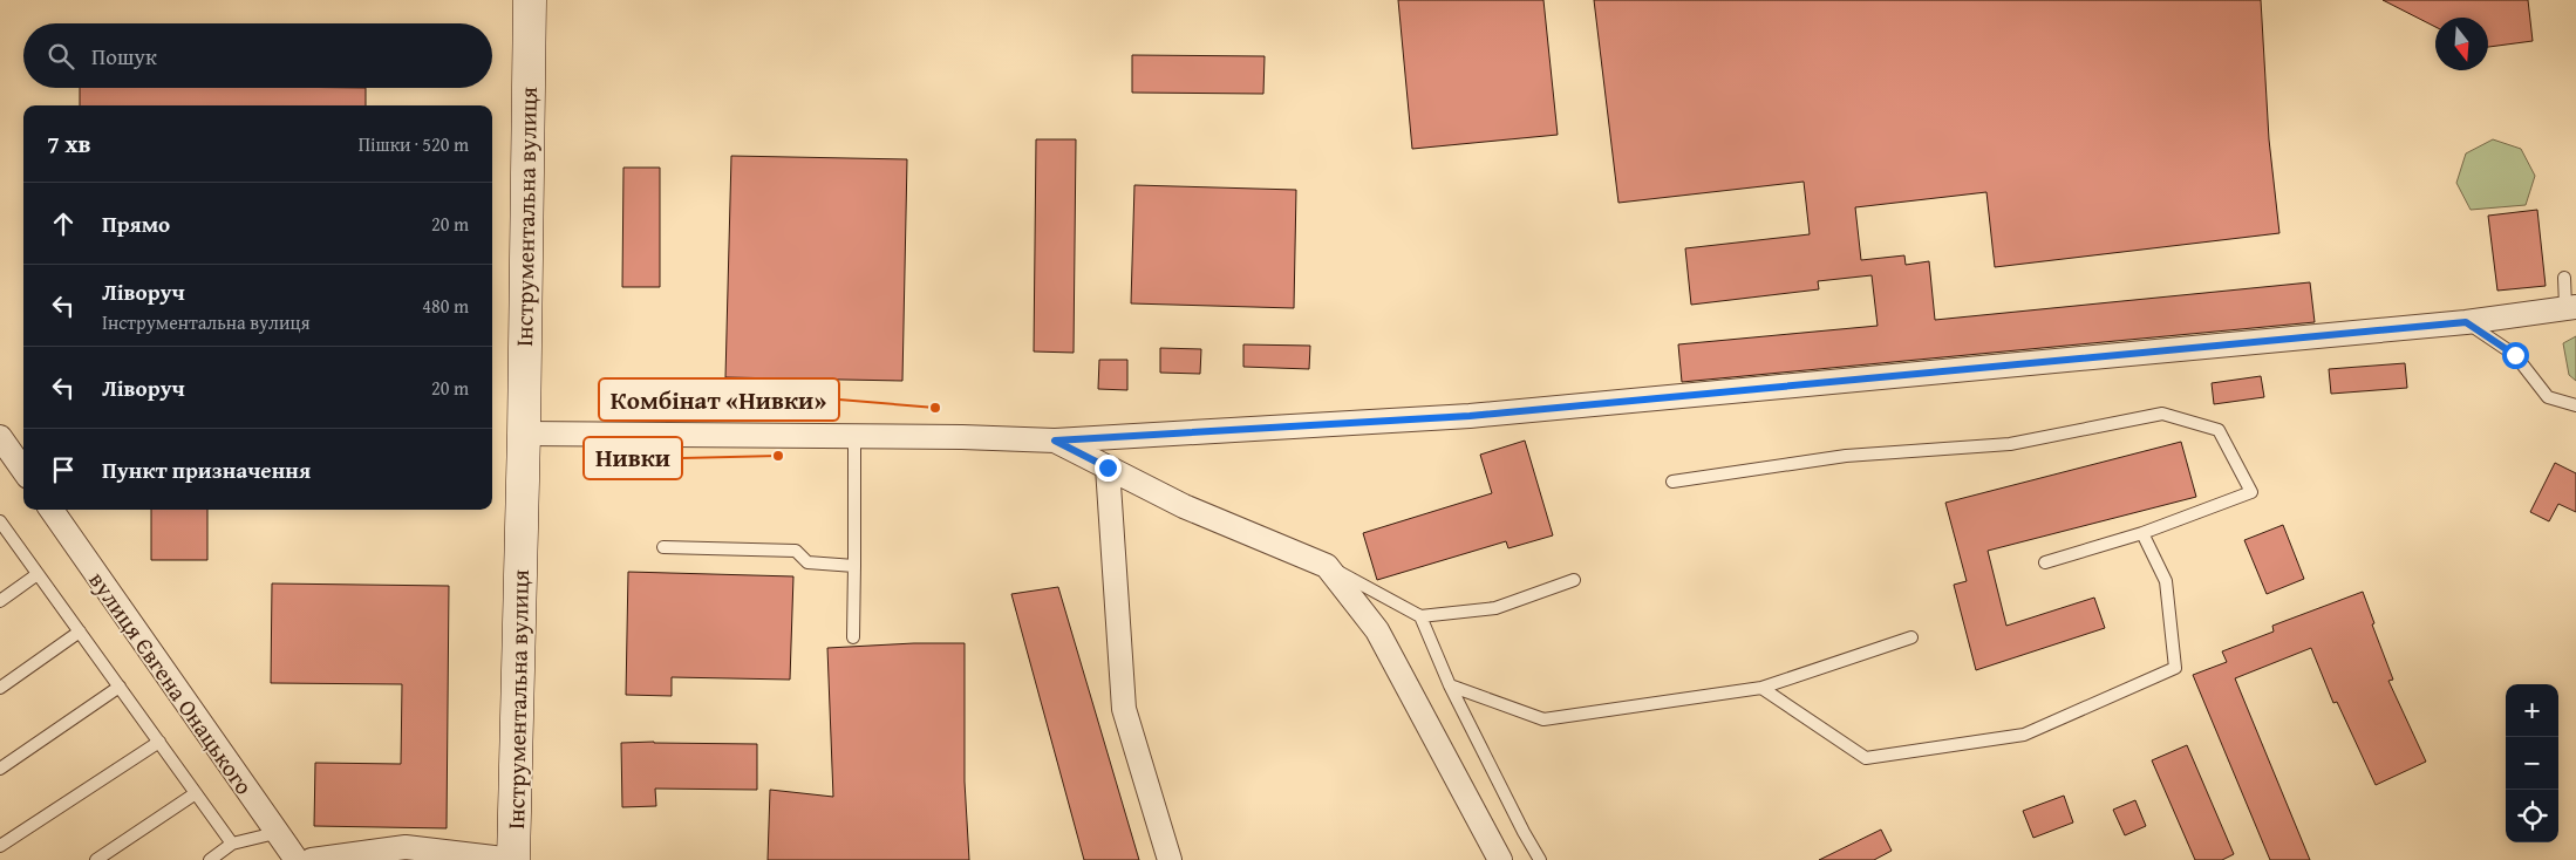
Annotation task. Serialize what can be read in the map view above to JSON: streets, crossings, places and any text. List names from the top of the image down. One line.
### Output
{"streets":{"street":["Інструментальна вулиця","вулиця Євгена Онацького"]},"places":["Комбінат «Нивки»","Нивки"],"north":"bottom","page":{"search":"Пошук","heading":["7 хв","Пішки · 520 m"],"list":[["Прямо","20 m"],["Ліворуч","Інструментальна вулиця","480 m"],["Ліворуч","20 m"],"Пункт призначення"],"map_buttons":["+","−"]}}
